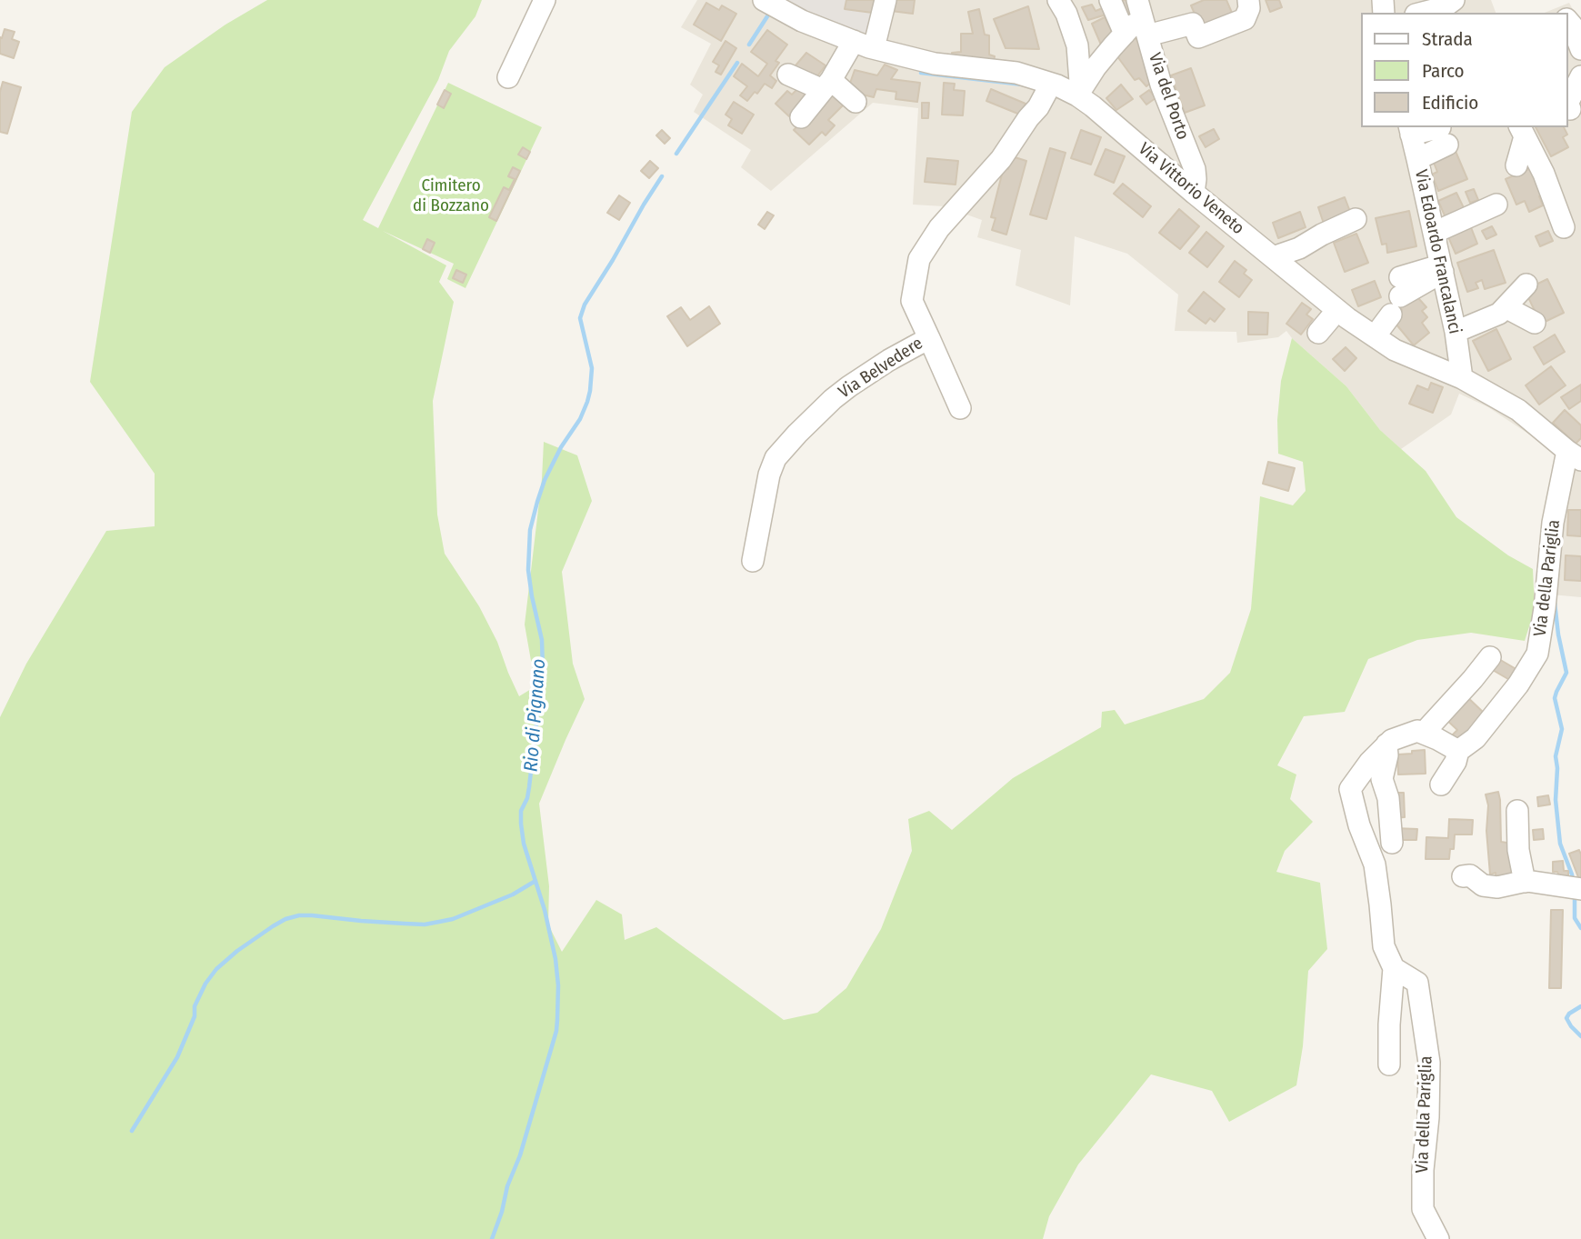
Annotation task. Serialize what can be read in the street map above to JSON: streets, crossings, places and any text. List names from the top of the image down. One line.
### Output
{"streets":{"street":["Via del Porto","Via Vittorio Veneto","Via Edoardo Francalanci","Via Belvedere","Via della Pariglia"]},"crossings":[["Via del Porto","Via Vittorio Veneto"],["Via Vittorio Veneto","Via Edoardo Francalanci"],["Via Vittorio Veneto","Via Belvedere"],["Via Vittorio Veneto","Via della Pariglia"]],"water":["Rio di Pignano"],"parks":["Cimitero di Bozzano"],"legend":["Strada","Parco","Edificio"]}
